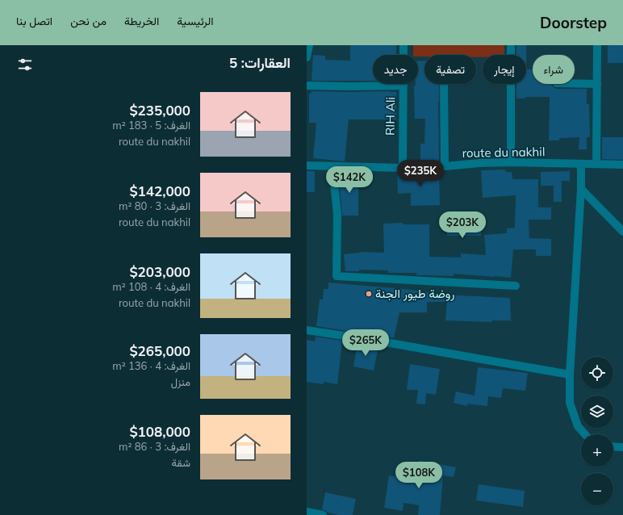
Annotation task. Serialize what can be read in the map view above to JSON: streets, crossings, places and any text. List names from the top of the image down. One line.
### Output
{"streets":{"street":["RIH Ali","route du nakhil"]},"crossings":[["RIH Ali","route du nakhil"]],"places":["روضة طيور الجنة"],"page":{"header":"Doorstep","nav":["الرئيسية","الخريطة","من نحن","اتصل بنا"],"heading":"العقارات: 5","chip":["شراء","إيجار","تصفية","جديد"],"list":[{"name":"$235,000","note":"الغرف: 5 · 183 m² · route du nakhil"},{"name":"$142,000","note":"الغرف: 3 · 80 m² · route du nakhil"},{"name":"$203,000","note":"الغرف: 4 · 108 m² · route du nakhil"},{"name":"$265,000","note":"الغرف: 4 · 136 m² · منزل"},{"name":"$108,000","note":"الغرف: 3 · 86 m² · شقة"}],"price":["$235K","$142K","$203K","$265K","$108K"],"map_buttons":["+","−"]}}
